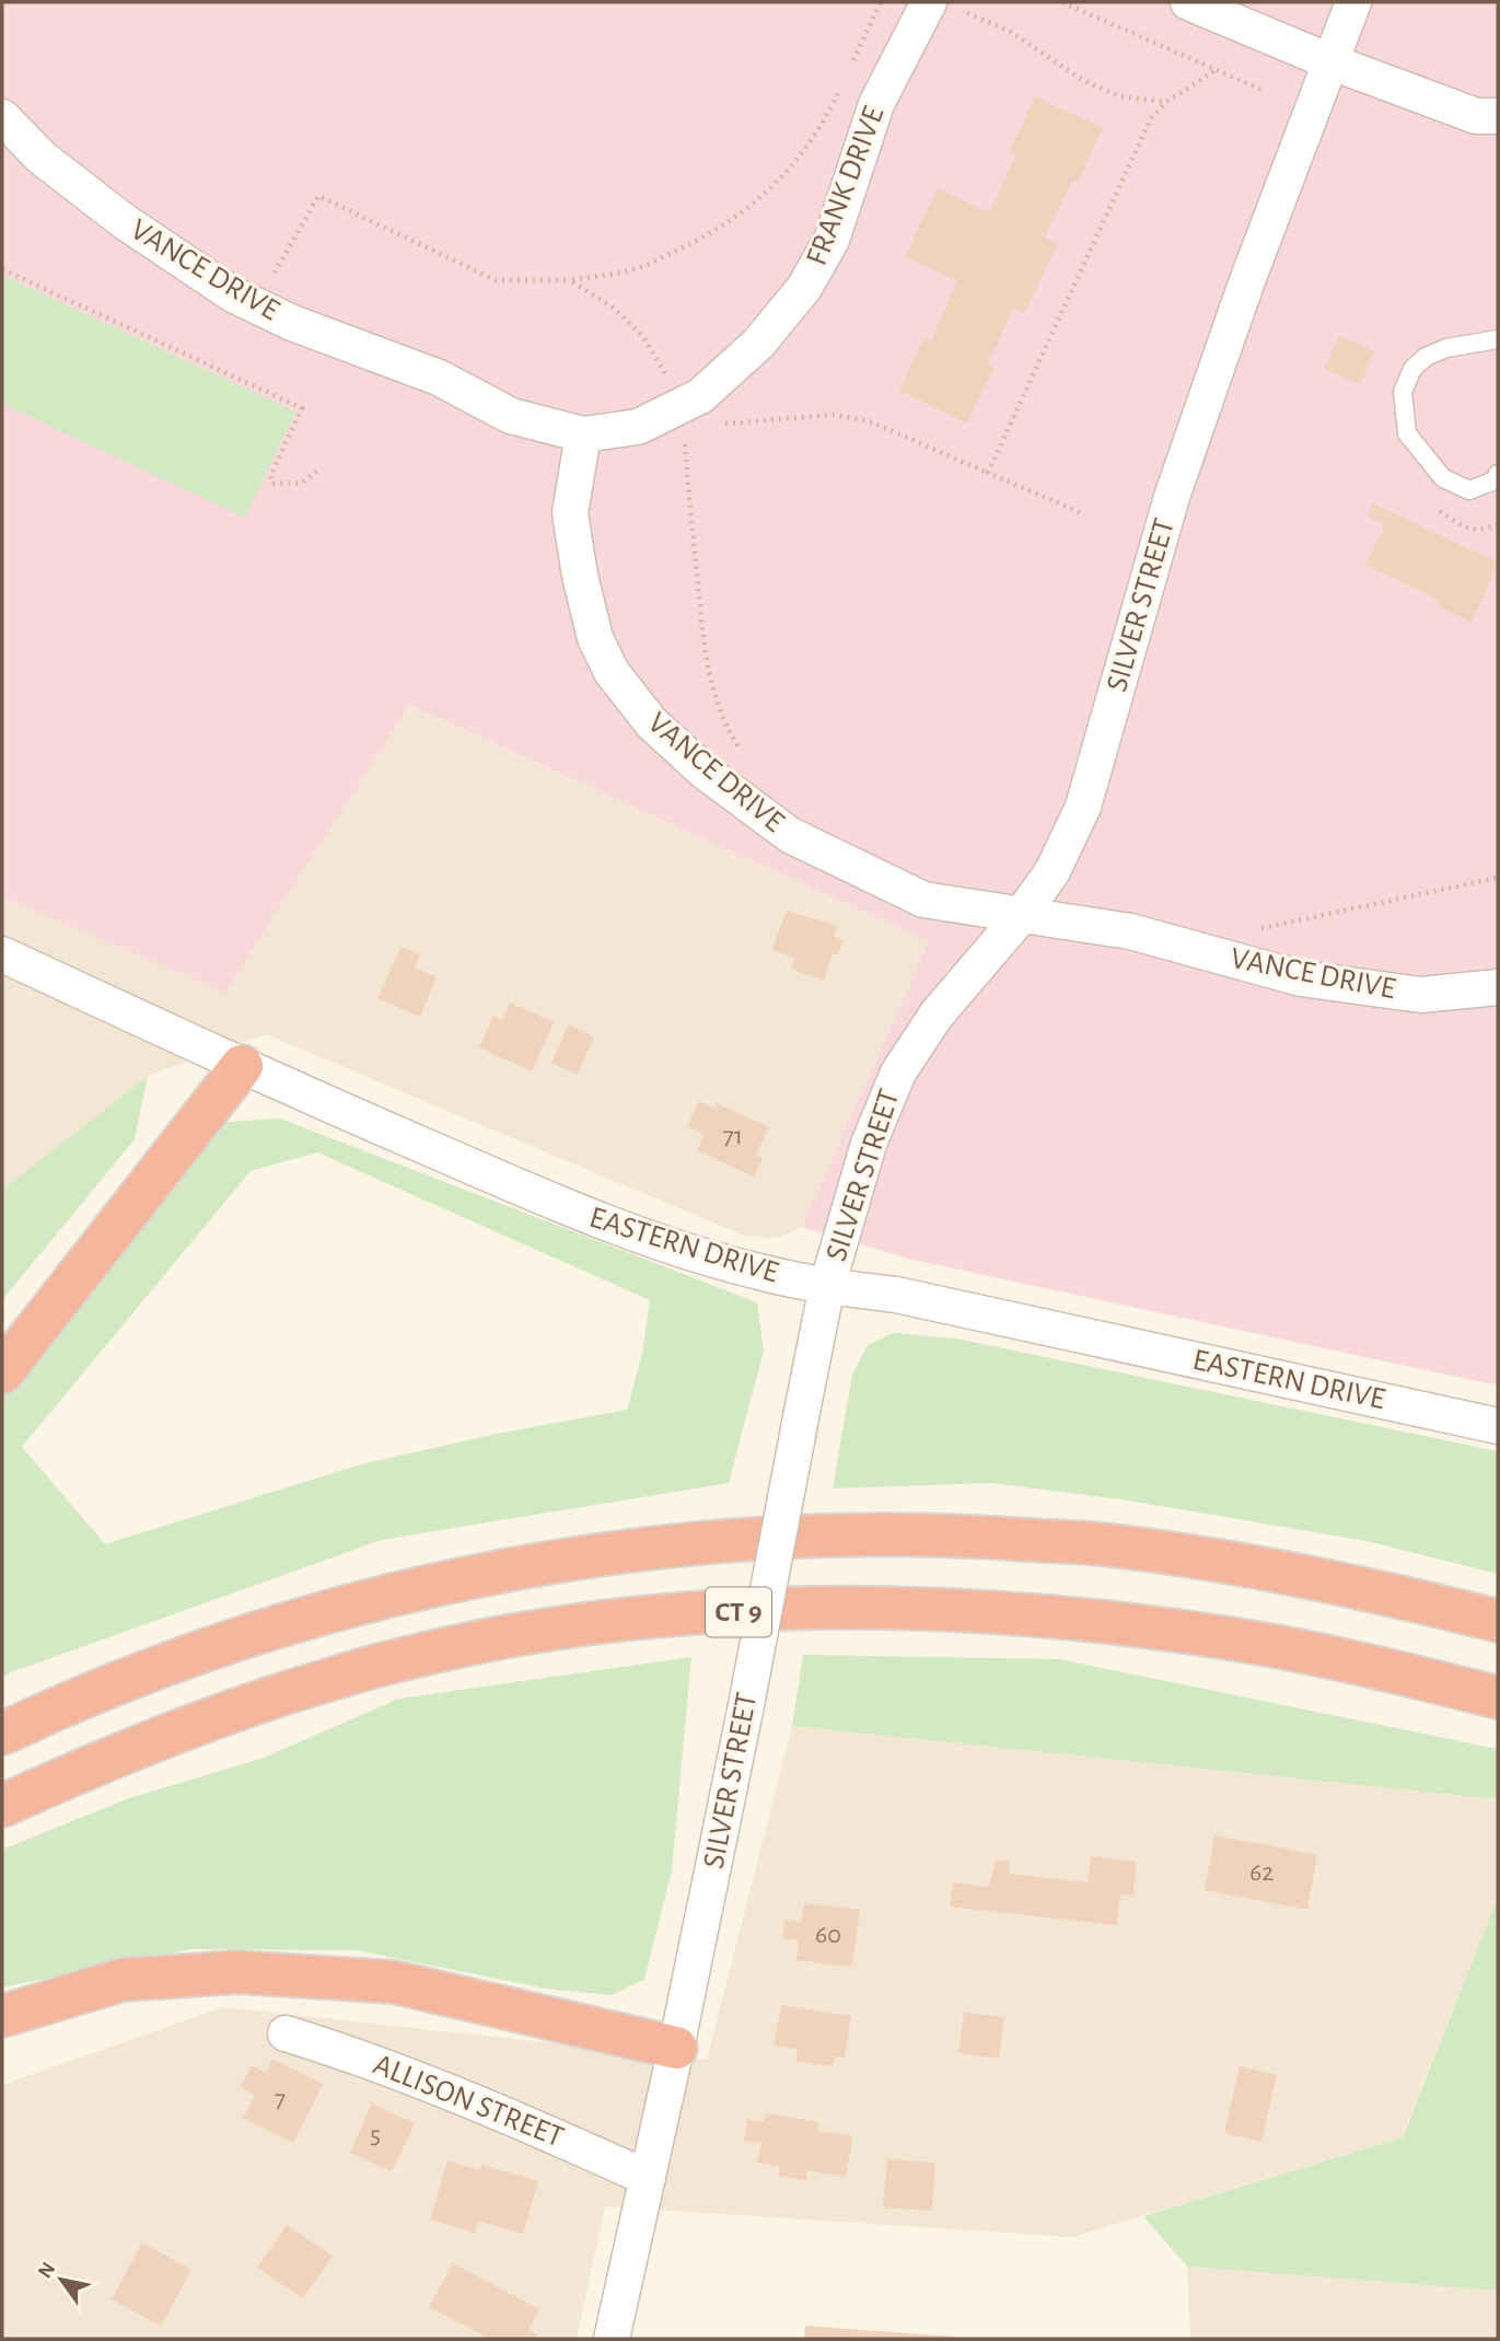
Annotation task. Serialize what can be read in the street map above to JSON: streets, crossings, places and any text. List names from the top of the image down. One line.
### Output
{"streets":{"highway":["CT 9"],"street":["FRANK DRIVE","VANCE DRIVE","SILVER STREET","EASTERN DRIVE","ALLISON STREET"]},"crossings":[["FRANK DRIVE","VANCE DRIVE"],["VANCE DRIVE","SILVER STREET"],["SILVER STREET","EASTERN DRIVE"],["SILVER STREET","ALLISON STREET"]],"house_numbers":["71","62","60","7","5"],"north":"top left"}
